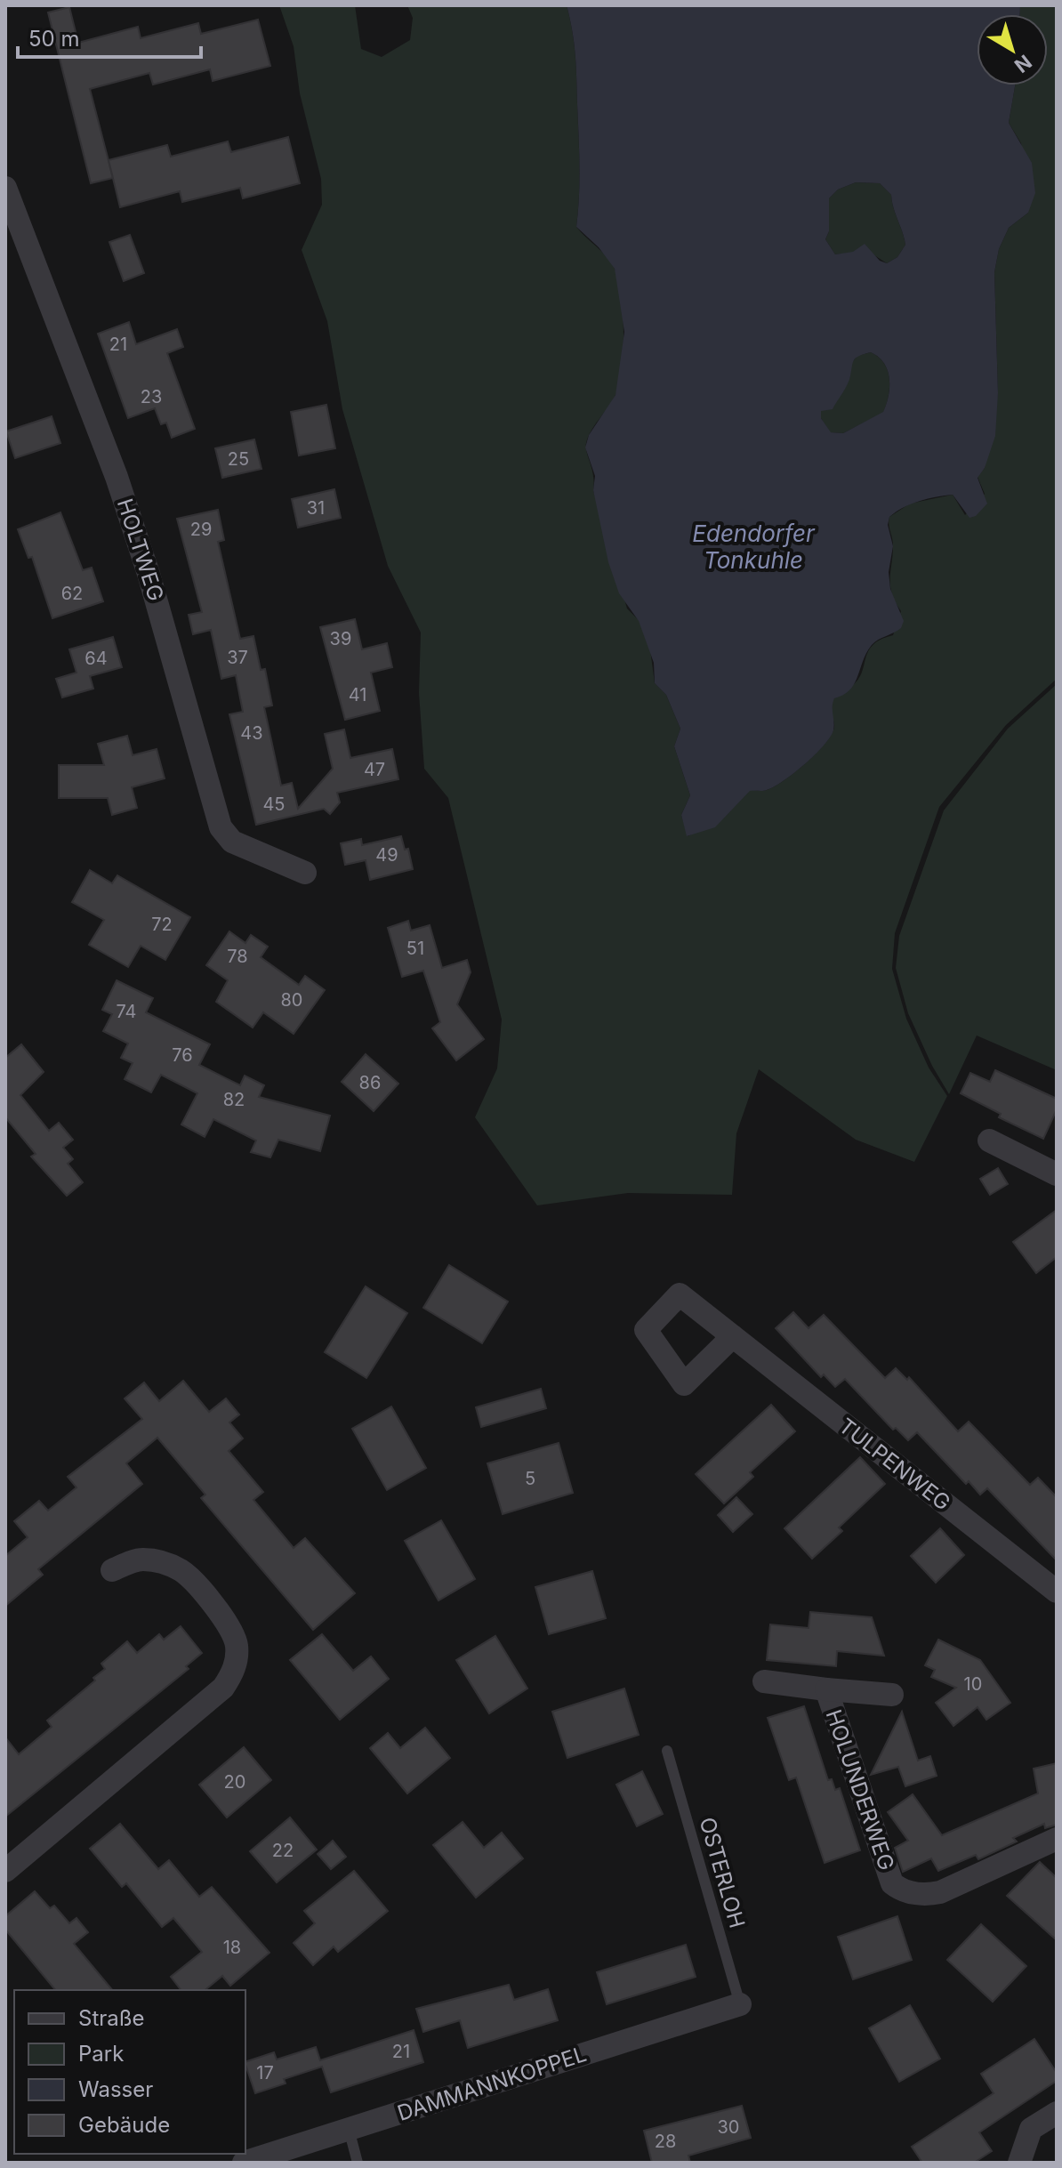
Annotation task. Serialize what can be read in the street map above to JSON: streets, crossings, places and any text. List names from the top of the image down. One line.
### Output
{"streets":{"street":["HOLTWEG","TULPENWEG","HOLUNDERWEG","DAMMANNKOPPEL"],"lane":["OSTERLOH"]},"crossings":[["OSTERLOH","DAMMANNKOPPEL"]],"water":["Edendorfer Tonkuhle"],"house_numbers":["21","23","25","31","29","62","39","37","64","41","43","47","45","49","72","51","78","80","74","76","86","82","5","10","20","22","18","21","17","30","28"],"legend":["Straße","Park","Wasser","Gebäude"],"scale_bar":"50 m","north":"bottom right"}
